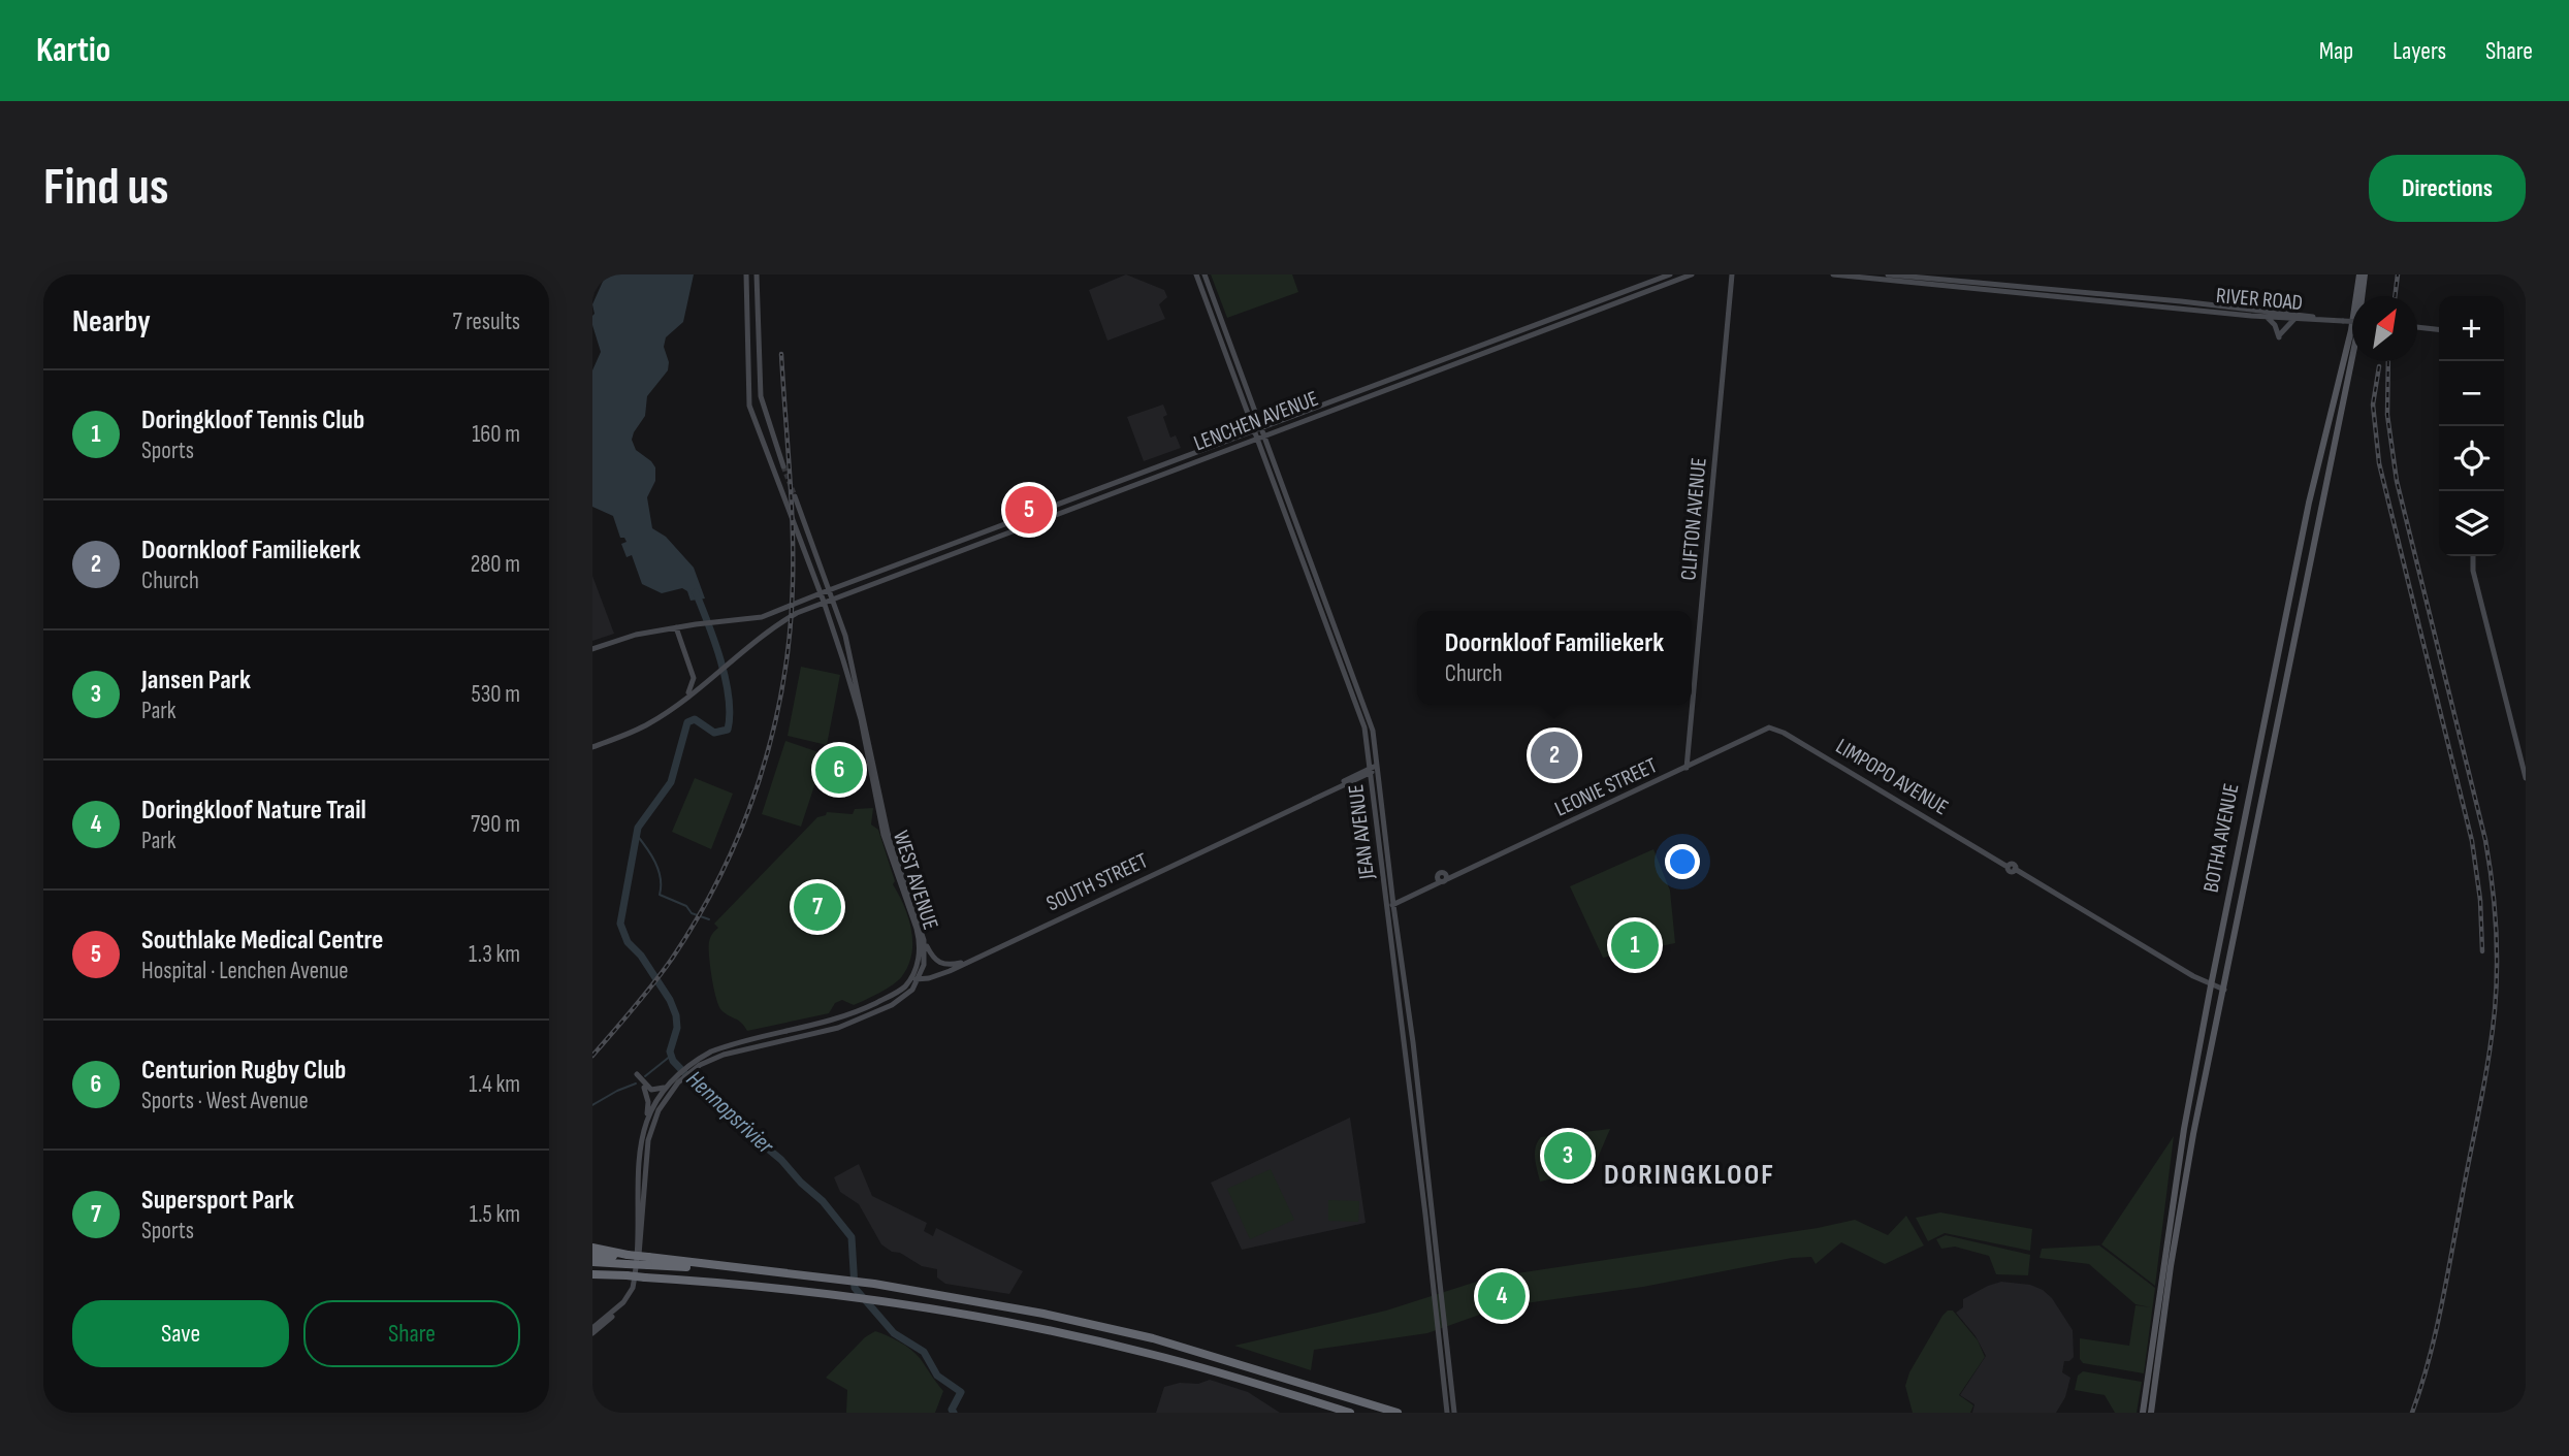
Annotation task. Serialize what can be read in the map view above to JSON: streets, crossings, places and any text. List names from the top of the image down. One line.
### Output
{"streets":{"main road":["RIVER ROAD","LENCHEN AVENUE","CLIFTON AVENUE","LIMPOPO AVENUE","LEONIE STREET","JEAN AVENUE","BOTHA AVENUE","WEST AVENUE","SOUTH STREET"]},"crossings":[["LENCHEN AVENUE","JEAN AVENUE"],["LENCHEN AVENUE","WEST AVENUE"],["CLIFTON AVENUE","LEONIE STREET"],["LIMPOPO AVENUE","LEONIE STREET"],["LIMPOPO AVENUE","BOTHA AVENUE"],["LEONIE STREET","JEAN AVENUE"],["JEAN AVENUE","SOUTH STREET"],["WEST AVENUE","SOUTH STREET"]],"districts":["DORINGKLOOF"],"water":["Hennopsrivier"],"north":"top right","page":{"header":"Kartio","nav":["Map","Layers","Share"],"buttons":["Directions",["Save","Share"]],"title":"Find us","heading":["Nearby","7 results"],"map_buttons":["+","−"],"list":[{"mark":"1","name":"Doringkloof Tennis Club","note":"Sports","value":"160 m"},{"mark":"2","name":"Doornkloof Familiekerk","note":"Church","value":"280 m"},{"mark":"3","name":"Jansen Park","note":"Park","value":"530 m"},{"mark":"4","name":"Doringkloof Nature Trail","note":"Park","value":"790 m"},{"mark":"5","name":"Southlake Medical Centre","note":"Hospital · Lenchen Avenue","value":"1.3 km"},{"mark":"6","name":"Centurion Rugby Club","note":"Sports · West Avenue","value":"1.4 km"},{"mark":"7","name":"Supersport Park","note":"Sports","value":"1.5 km"}],"pins":["5","2","6","7","1","3","4"],"popup":["Doornkloof Familiekerk","Church"]}}
